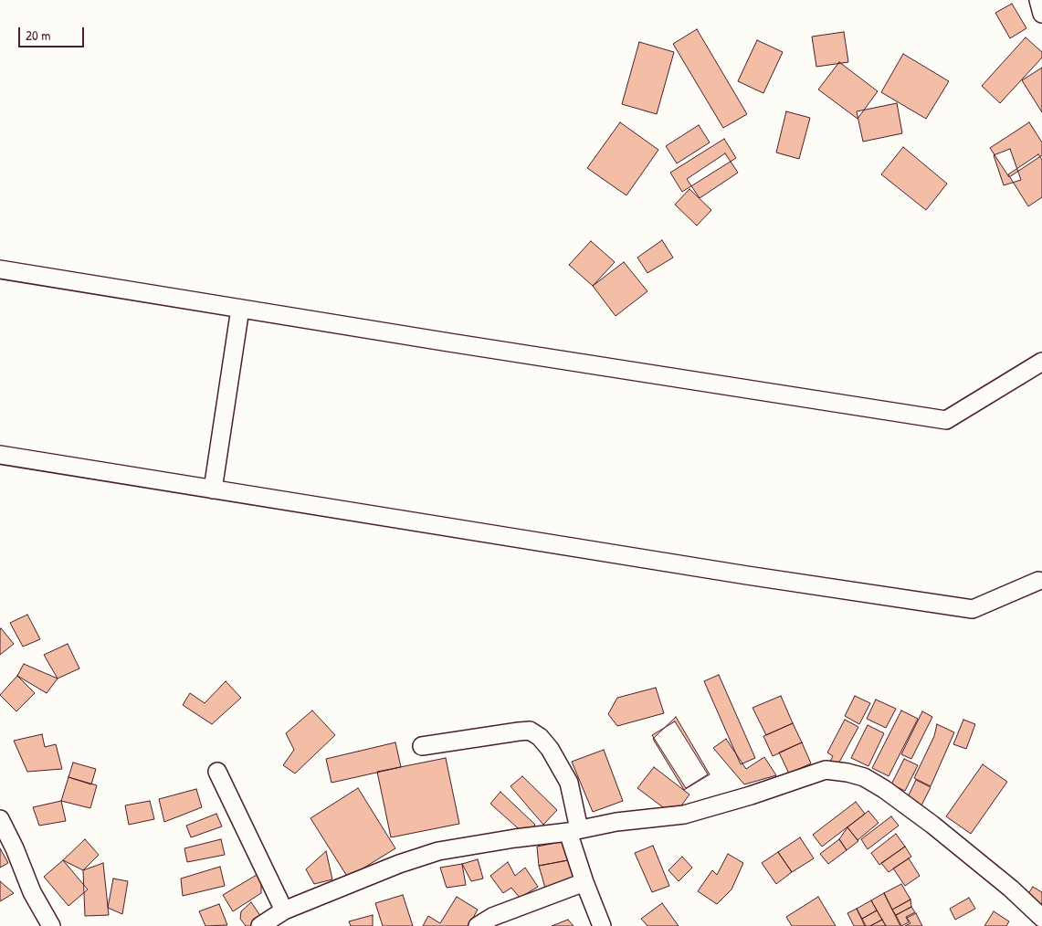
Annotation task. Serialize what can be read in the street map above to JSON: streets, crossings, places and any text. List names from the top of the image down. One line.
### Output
{"scale_bar":"20 m"}
